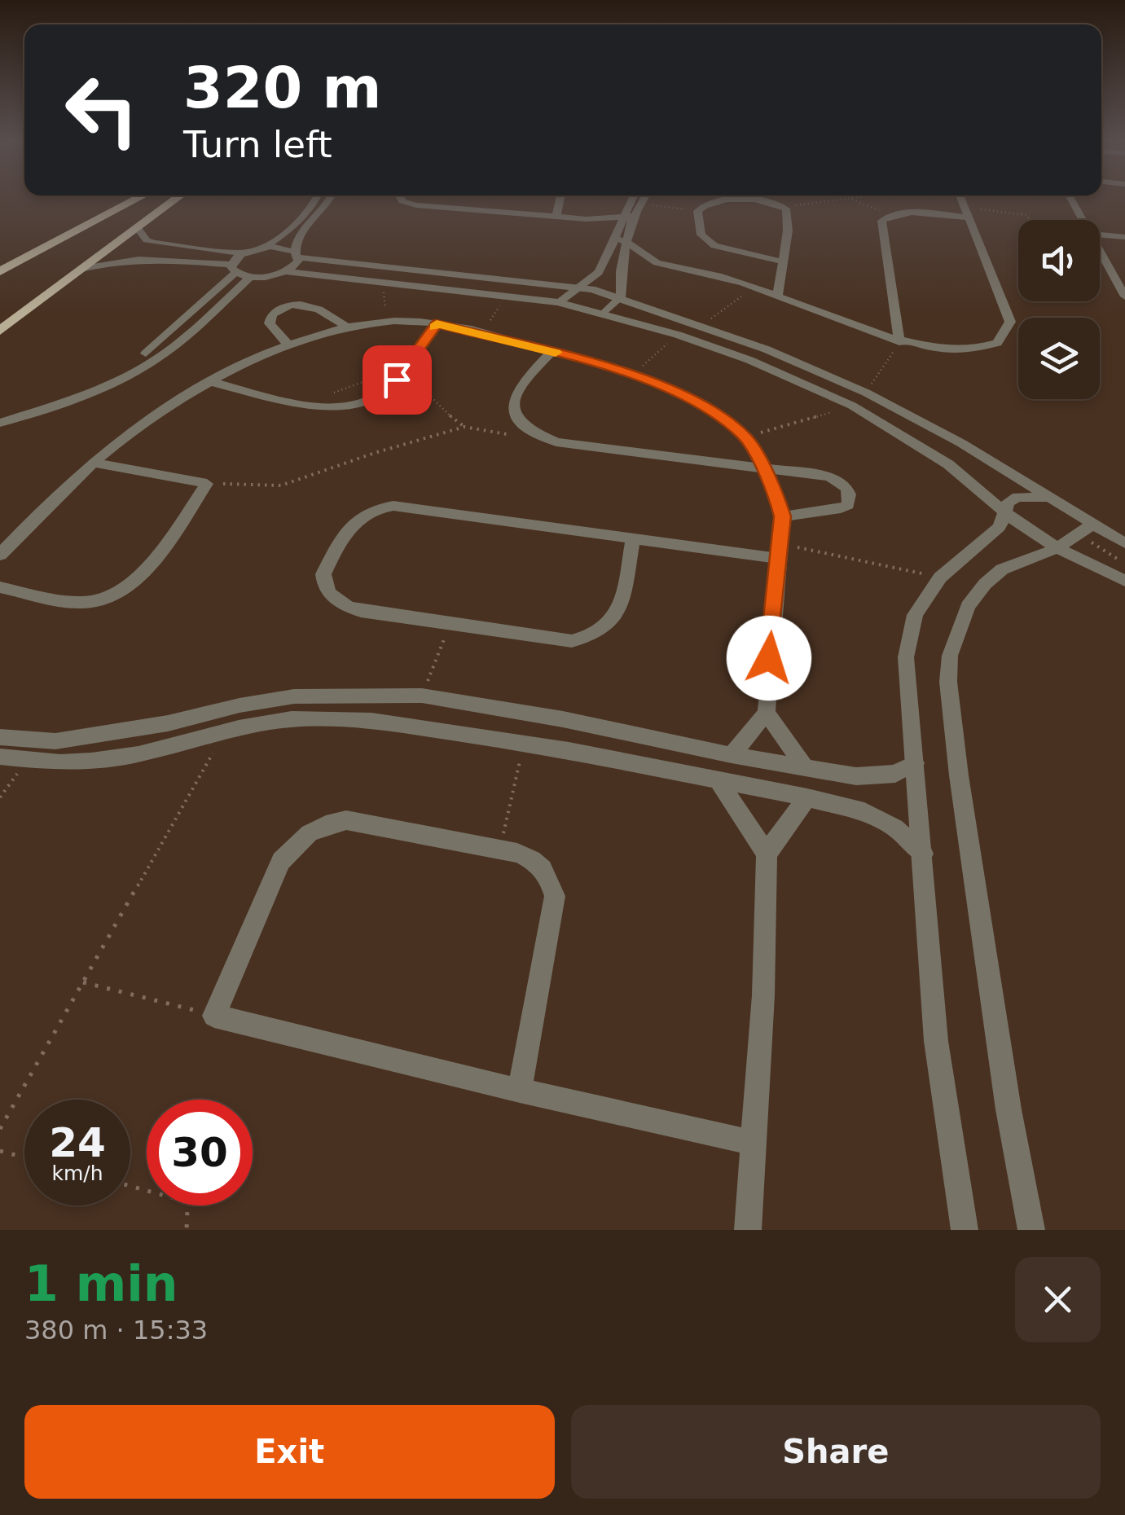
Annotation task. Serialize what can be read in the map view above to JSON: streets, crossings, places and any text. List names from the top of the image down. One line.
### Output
{"page":{"turn":["320 m","Turn left"],"speed":"24 km/h","limit":"30","heading":["1 min","380 m · 15:33"],"buttons":["Exit","Share"]}}
